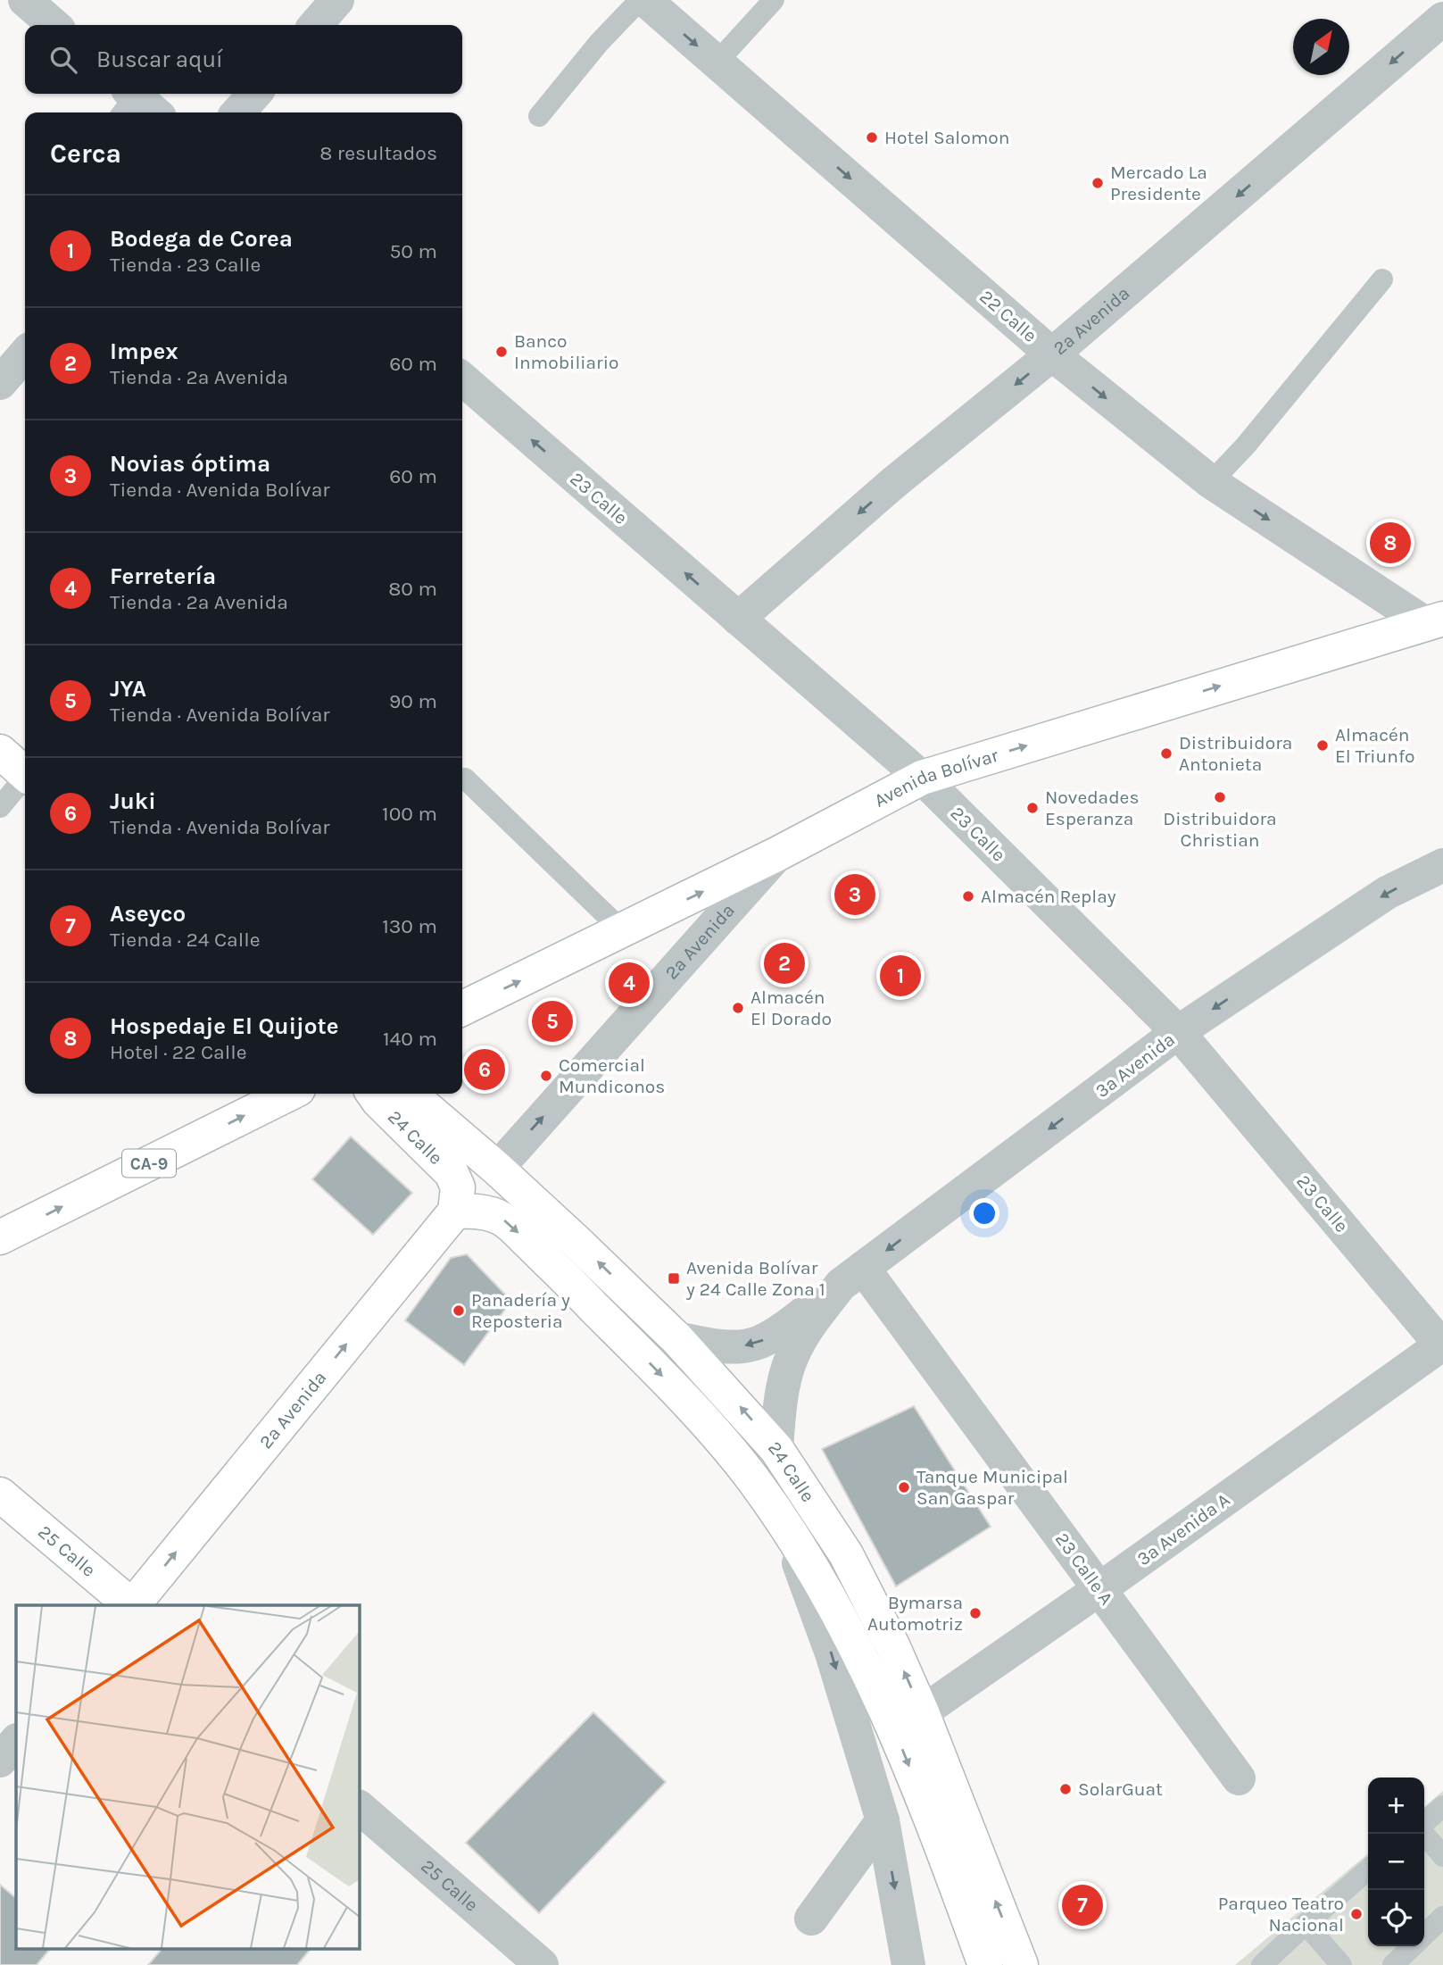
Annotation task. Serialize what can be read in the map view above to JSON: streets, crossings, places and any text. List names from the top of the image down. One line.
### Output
{"streets":{"main road":["2a Avenida","Avenida Bolívar","24 Calle","CA-9","25 Calle"],"street":["22 Calle","23 Calle","3a Avenida","3a Avenida A","23 Calle A"]},"crossings":[["22 Calle","2a Avenida"],["22 Calle","Avenida Bolívar"],["2a Avenida","23 Calle"],["2a Avenida","Avenida Bolívar"],["2a Avenida","24 Calle"],["23 Calle","Avenida Bolívar"],["23 Calle","3a Avenida"],["23 Calle","3a Avenida A"],["3a Avenida","24 Calle"],["3a Avenida","23 Calle A"],["24 Calle","3a Avenida A"],["3a Avenida A","23 Calle A"]],"one_way":["22 Calle","Avenida Bolívar","3a Avenida"],"places":{"other":["Hotel Salomon","Mercado La Presidente","Banco Inmobiliario","Almacén El Triunfo","Distribuidora Antonieta","Distribuidora Christian","Novedades Esperanza","Almacén Replay","Almacén El Dorado","Comercial Mundiconos","Panadería y Reposteria","Tanque Municipal San Gaspar","Bymarsa Automotriz","SolarGuat","Parqueo Teatro Nacional"],"transit":["Avenida Bolívar y 24 Calle Zona 1"]},"north":"top right","page":{"search":"Buscar aquí","heading":["Cerca","8 resultados"],"list":[{"mark":"1","name":"Bodega de Corea","note":"Tienda · 23 Calle","value":"50 m"},{"mark":"2","name":"Impex","note":"Tienda · 2a Avenida","value":"60 m"},{"mark":"3","name":"Novias óptima","note":"Tienda · Avenida Bolívar","value":"60 m"},{"mark":"4","name":"Ferretería","note":"Tienda · 2a Avenida","value":"80 m"},{"mark":"5","name":"JYA","note":"Tienda · Avenida Bolívar","value":"90 m"},{"mark":"6","name":"Juki","note":"Tienda · Avenida Bolívar","value":"100 m"},{"mark":"7","name":"Aseyco","note":"Tienda · 24 Calle","value":"130 m"},{"mark":"8","name":"Hospedaje El Quijote","note":"Hotel · 22 Calle","value":"140 m"}],"pins":["8","3","2","1","4","5","6","7"],"map_buttons":["+","−"]}}
